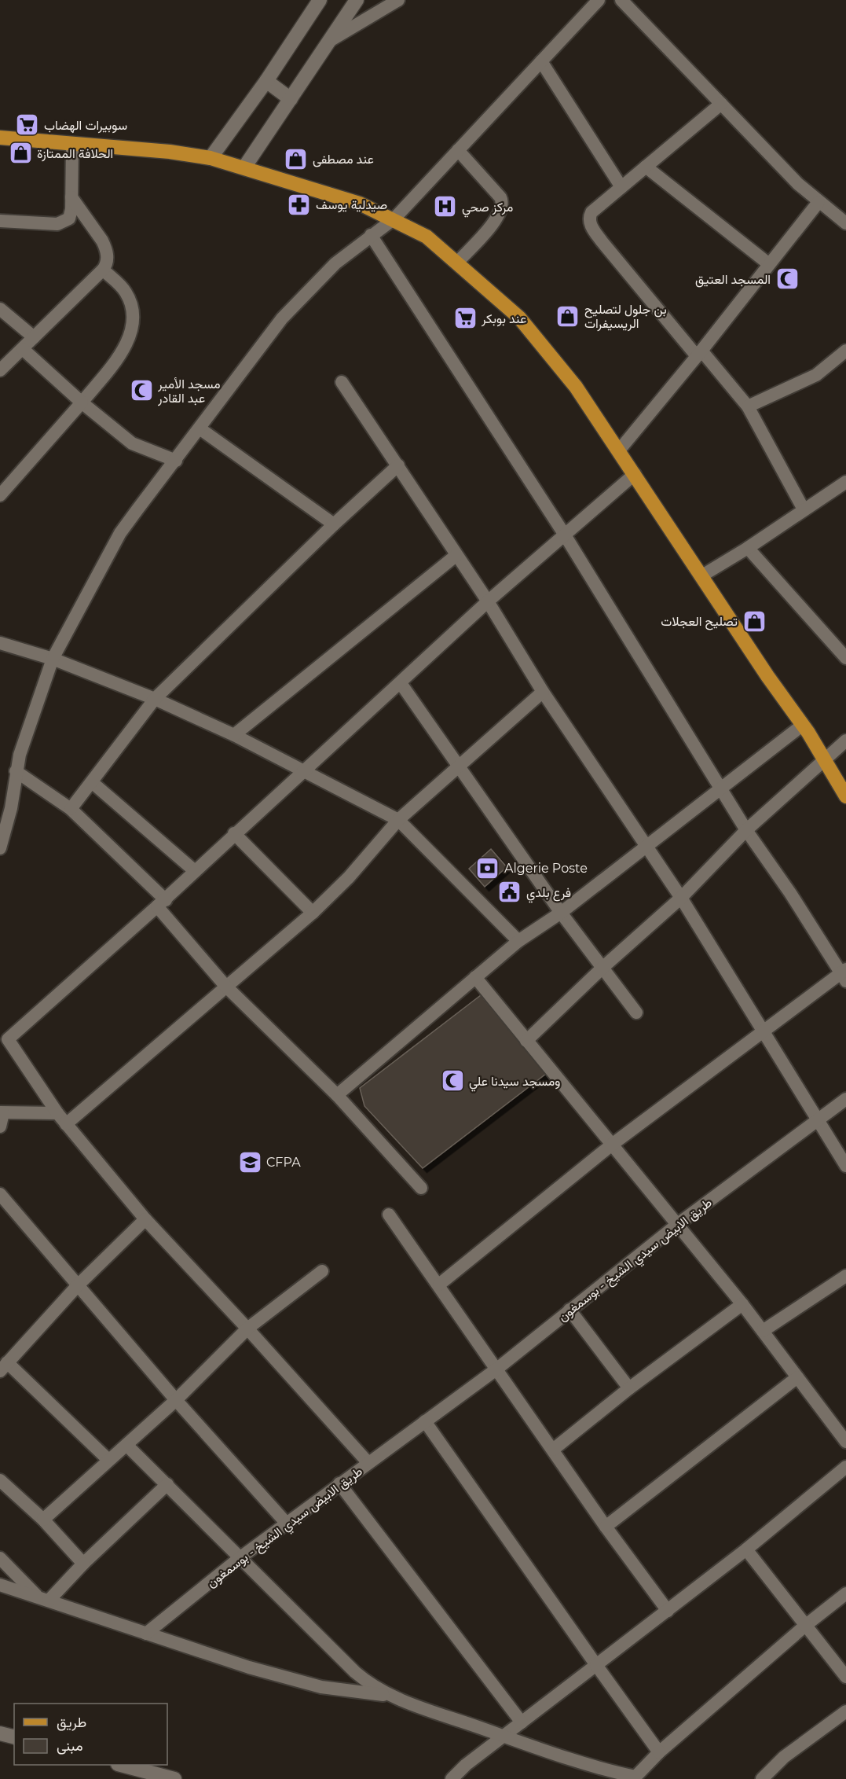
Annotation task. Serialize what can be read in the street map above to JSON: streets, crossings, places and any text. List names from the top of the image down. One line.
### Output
{"streets":{"street":["طريق الابيض سيدي الشيخ - بوسمغون"]},"places":{"supermarket":["سوبيرات الهضاب","عند بوبكر"],"shop":["الحلافة الممتازة","عند مصطفى","بن جلول لتصليح الريسيفرات","تصليح العجلات"],"pharmacy":["صيدلية يوسف"],"hospital":["مركز صحي"],"mosque":["المسجد العتيق","مسجد الأمير عبد القادر","ومسجد سيدنا علي"],"bank":["Algerie Poste"],"public building":["فرع بلدي"],"school or university":["CFPA"]},"legend":["طريق","مبنى"]}
